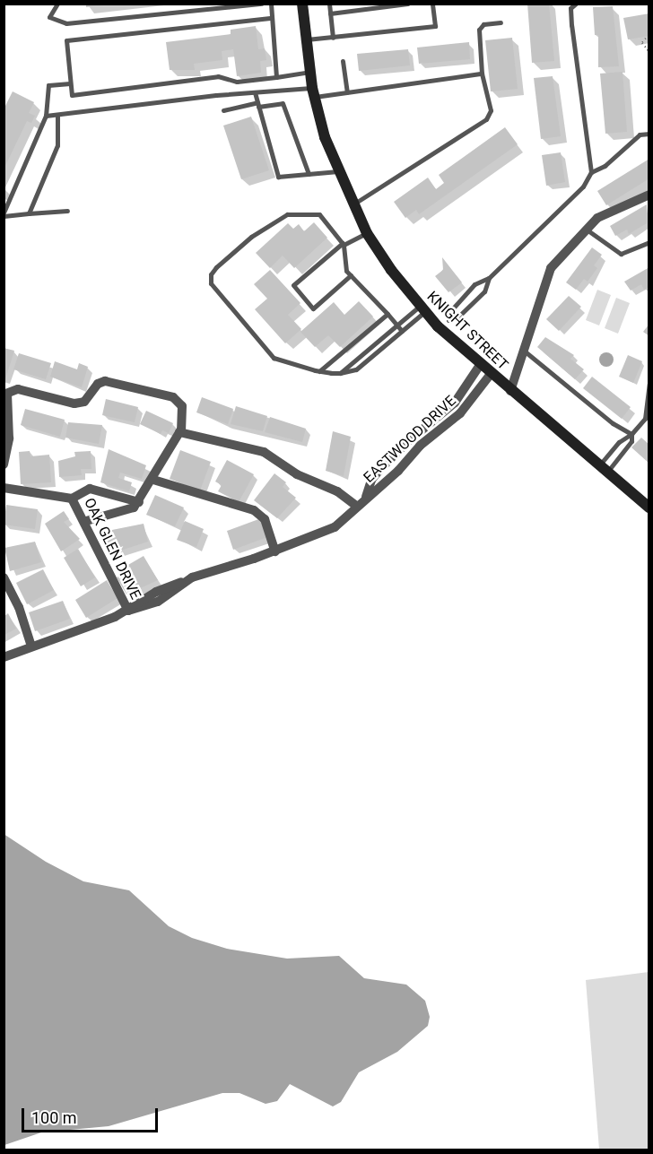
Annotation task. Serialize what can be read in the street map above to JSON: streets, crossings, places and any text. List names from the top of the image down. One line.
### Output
{"streets":{"street":["KNIGHT STREET","EASTWOOD DRIVE","OAK GLEN DRIVE"]},"crossings":[["KNIGHT STREET","EASTWOOD DRIVE"],["EASTWOOD DRIVE","OAK GLEN DRIVE"]],"scale_bar":"100 m"}
